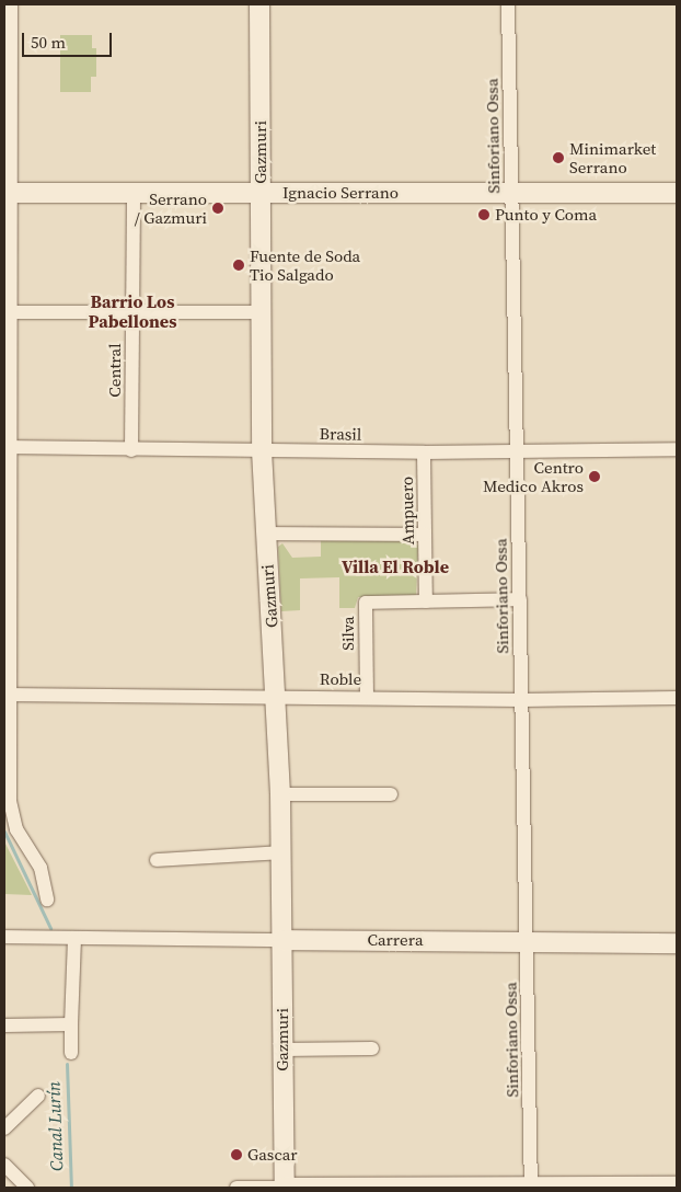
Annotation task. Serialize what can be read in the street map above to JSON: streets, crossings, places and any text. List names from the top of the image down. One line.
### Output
{"streets":{"street":["Sinforiano Ossa","Gazmuri","Ignacio Serrano","Central","Brasil","Ampuero","Silva","Roble","Carrera"]},"crossings":[["Sinforiano Ossa","Ignacio Serrano"],["Sinforiano Ossa","Brasil"],["Sinforiano Ossa","Roble"],["Sinforiano Ossa","Carrera"],["Gazmuri","Ignacio Serrano"],["Gazmuri","Brasil"],["Gazmuri","Roble"],["Gazmuri","Carrera"],["Ignacio Serrano","Central"],["Central","Brasil"],["Brasil","Ampuero"],["Ampuero","Silva"],["Silva","Roble"]],"districts":["Barrio Los Pabellones","Villa El Roble"],"water":["Canal Lurín"],"places":["Minimarket Serrano","Serrano / Gazmuri","Punto y Coma","Fuente de Soda Tio Salgado","Centro Medico Akros","Gascar"],"scale_bar":"50 m"}
